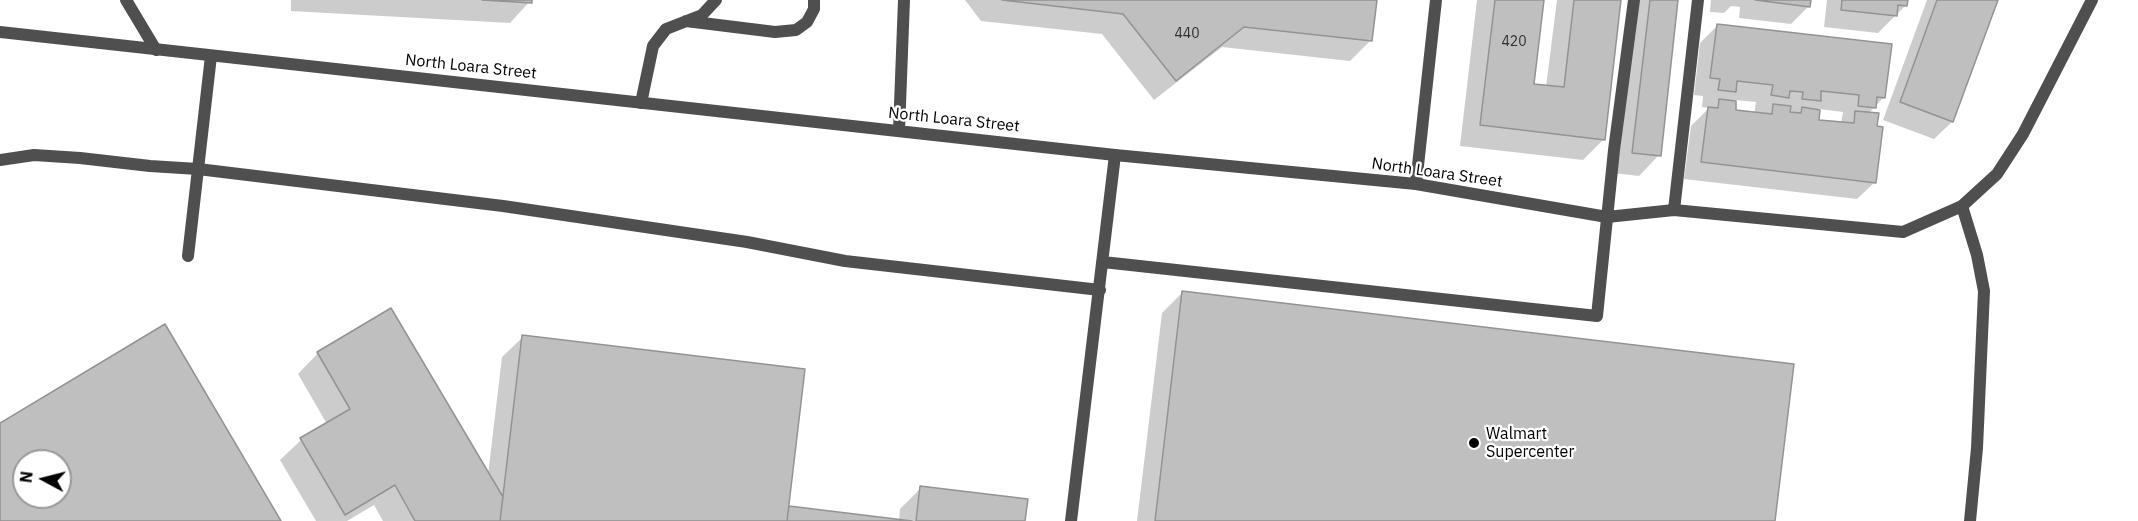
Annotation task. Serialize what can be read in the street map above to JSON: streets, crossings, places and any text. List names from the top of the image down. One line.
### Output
{"streets":{"street":["North Loara Street"]},"places":["Walmart Supercenter"],"house_numbers":["440","420"],"north":"left"}
